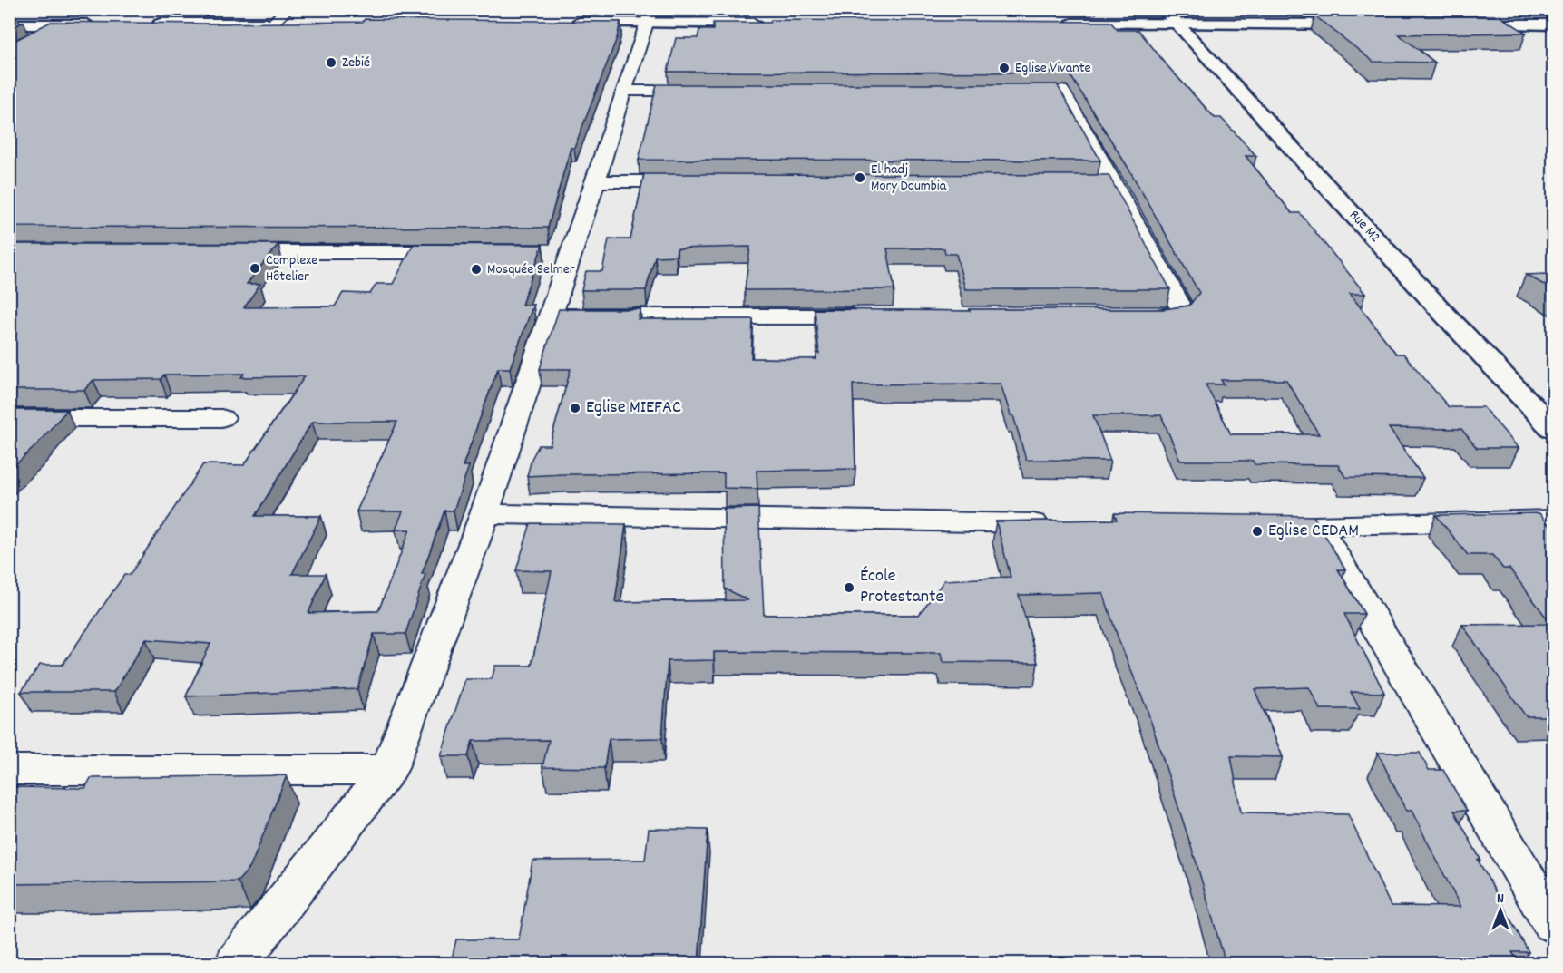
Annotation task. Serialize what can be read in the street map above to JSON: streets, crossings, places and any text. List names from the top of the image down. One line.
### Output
{"streets":{"street":["Rue M2"]},"places":["Zebié","Eglise Vivante","El hadj Mory Doumbia","Complexe Hôtelier","Mosquée Selmer","Eglise MIEFAC","Eglise CEDAM","École Protestante"],"north":"top"}
